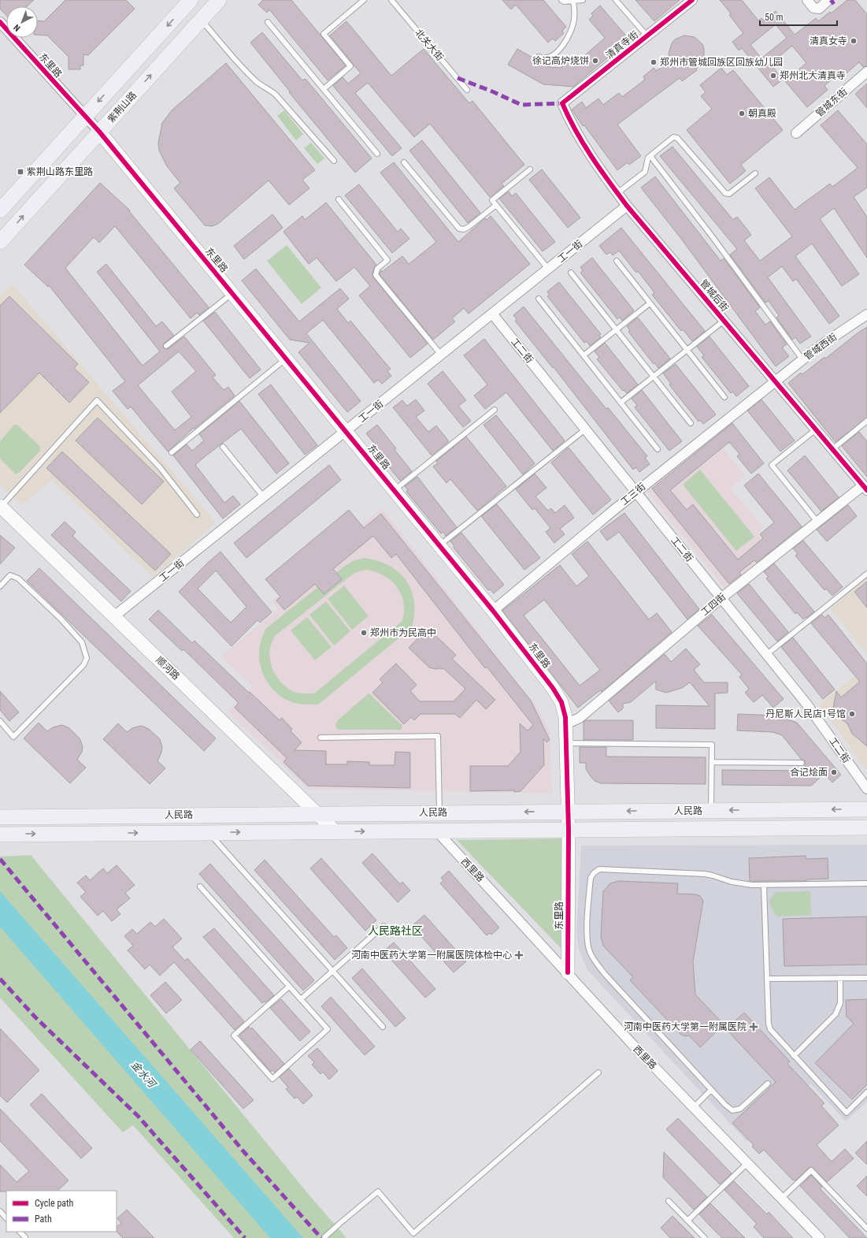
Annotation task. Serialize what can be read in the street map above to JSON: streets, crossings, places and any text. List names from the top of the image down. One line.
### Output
{"streets":{"main road":["紫荆山路","人民路"],"street":["清真寺街","东里路","管城东街","工一街","管城后街","管城西街","工二街","工三街","工四街","顺河路","西里路"],"lane":["北关大街"]},"crossings":[["清真寺街","管城后街"],["东里路","紫荆山路"],["东里路","工一街"],["东里路","工三街"],["东里路","工四街"],["东里路","人民路"],["东里路","西里路"],["工一街","管城后街"],["工一街","工二街"],["工一街","顺河路"],["管城后街","管城西街"],["管城后街","工三街"],["管城后街","工四街"],["管城西街","工三街"],["工二街","工三街"],["工二街","工四街"],["顺河路","人民路"],["人民路","西里路"]],"districts":["人民路社区"],"water":["金水河"],"places":{"other":["清真女寺","徐记高炉烧饼","郑州市管城回族区回族幼儿园","郑州北大清真寺","朝真殿","郑州市为民高中","丹尼斯人民店1号馆","合记烩面"],"transit":["紫荆山路东里路"],"health":["河南中医药大学第一附属医院体检中心","河南中医药大学第一附属医院"]},"legend":["Cycle path","Path"],"scale_bar":"50 m","north":"bottom left"}
